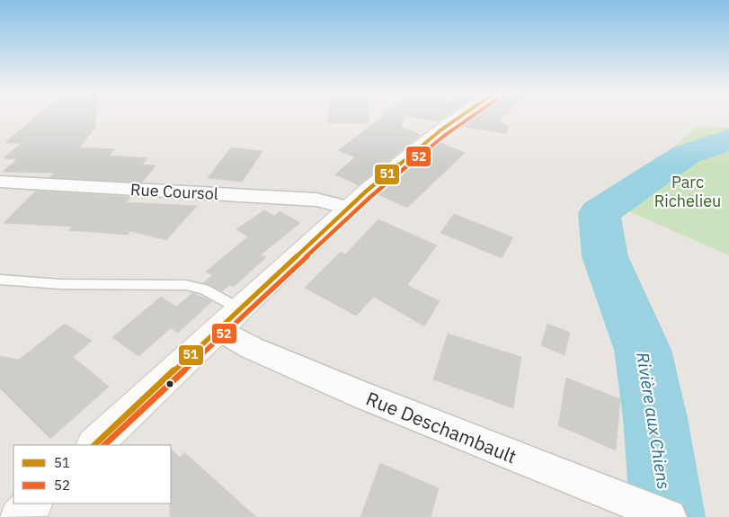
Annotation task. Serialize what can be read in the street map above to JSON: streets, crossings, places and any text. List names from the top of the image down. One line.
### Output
{"streets":{"street":["Rue Coursol","Rue Deschambault"]},"water":["Rivière aux Chiens"],"parks":["Parc Richelieu"],"lines":["transit line 51","transit line 52"],"legend":["51","52"]}
